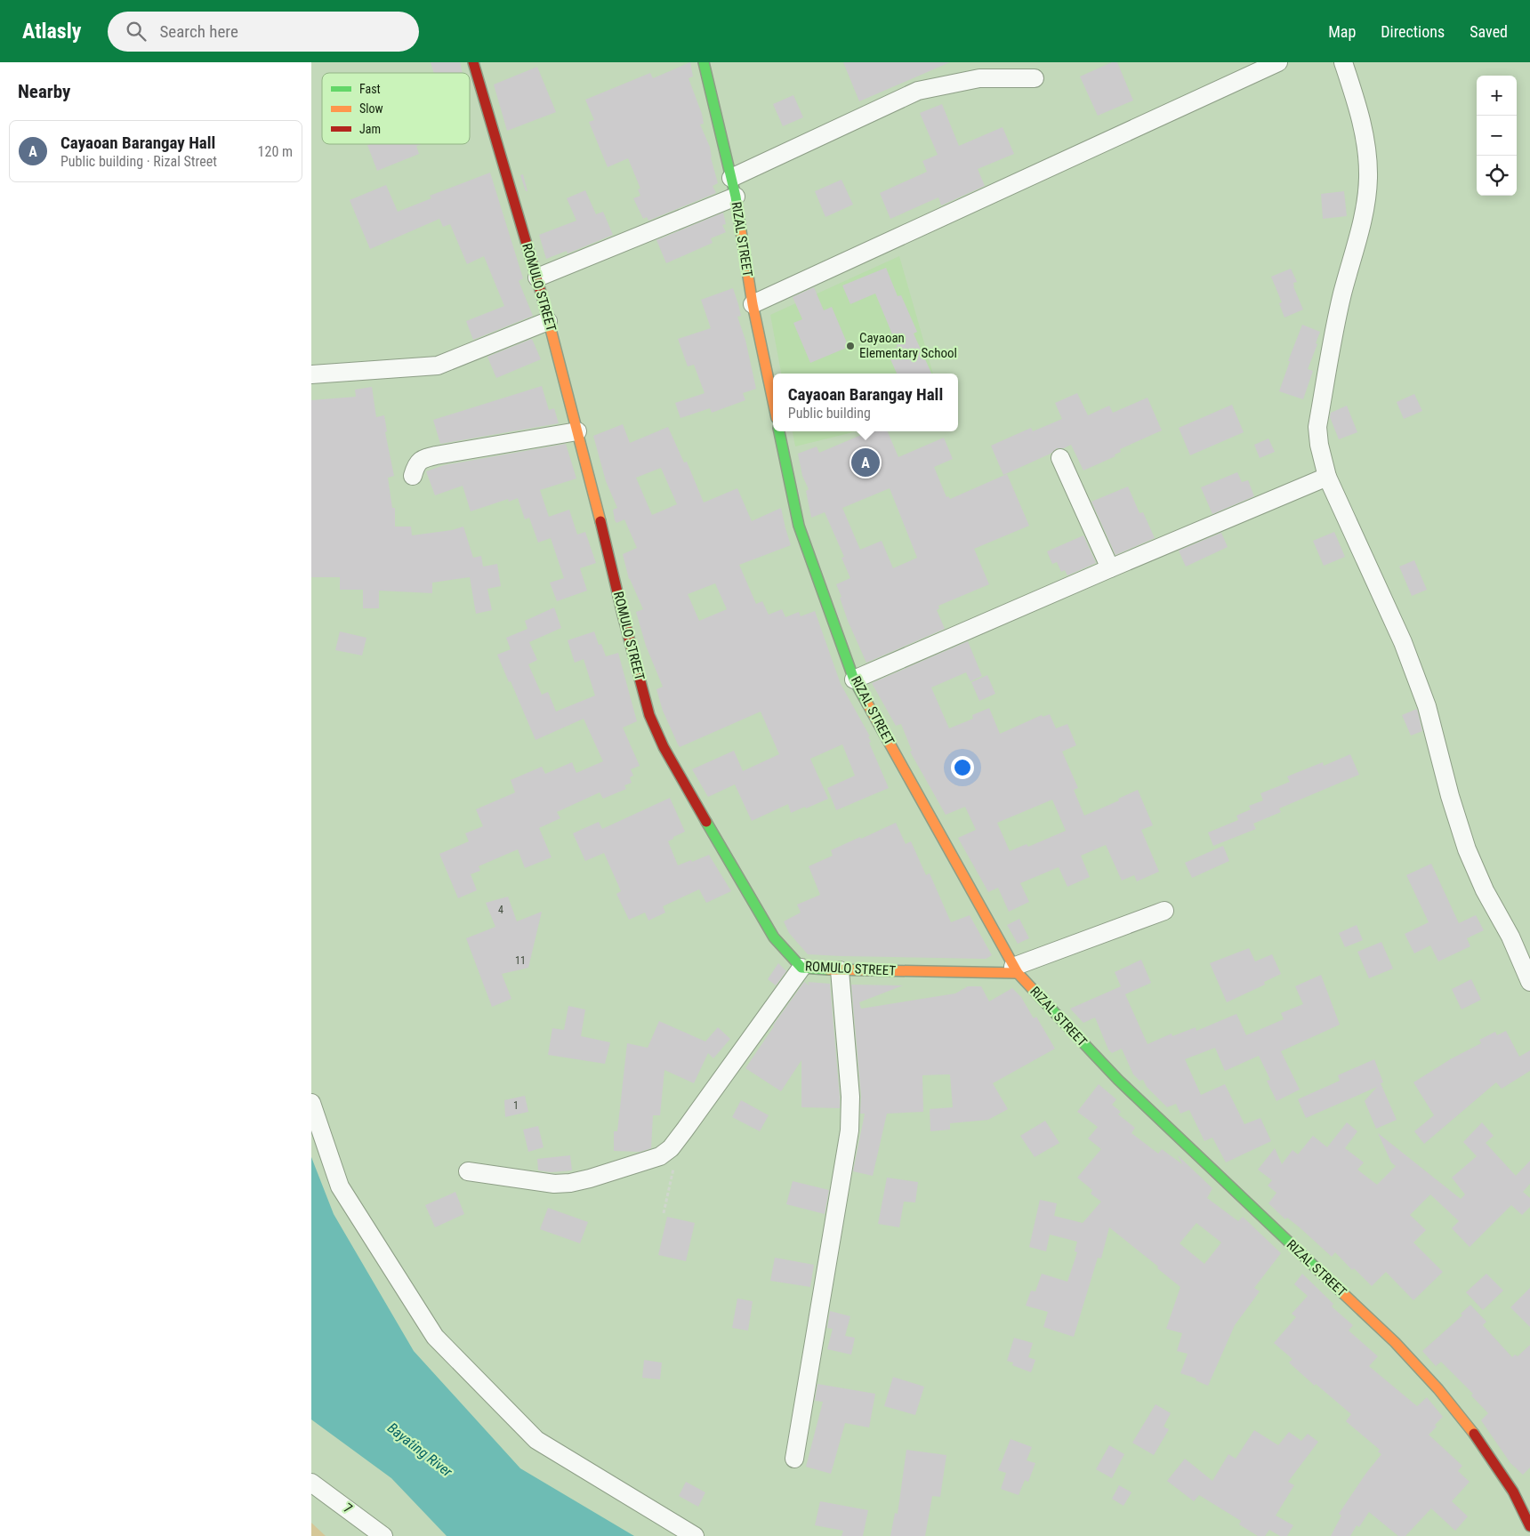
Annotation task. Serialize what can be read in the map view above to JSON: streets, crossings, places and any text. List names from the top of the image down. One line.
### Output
{"streets":{"street":["RIZAL STREET","ROMULO STREET","7"]},"crossings":[["RIZAL STREET","ROMULO STREET"]],"water":["Bayating River"],"places":["Cayaoan Elementary School"],"house_numbers":["4","11","1"],"legend":["Fast","Slow","Jam"],"page":{"header":"Atlasly","search":"Search here","nav":["Map","Directions","Saved"],"heading":"Nearby","map_buttons":["+","−"],"list":[{"mark":"A","name":"Cayaoan Barangay Hall","note":"Public building · Rizal Street","value":"120 m"}],"popup":["Cayaoan Barangay Hall","Public building"],"pins":"A"}}
